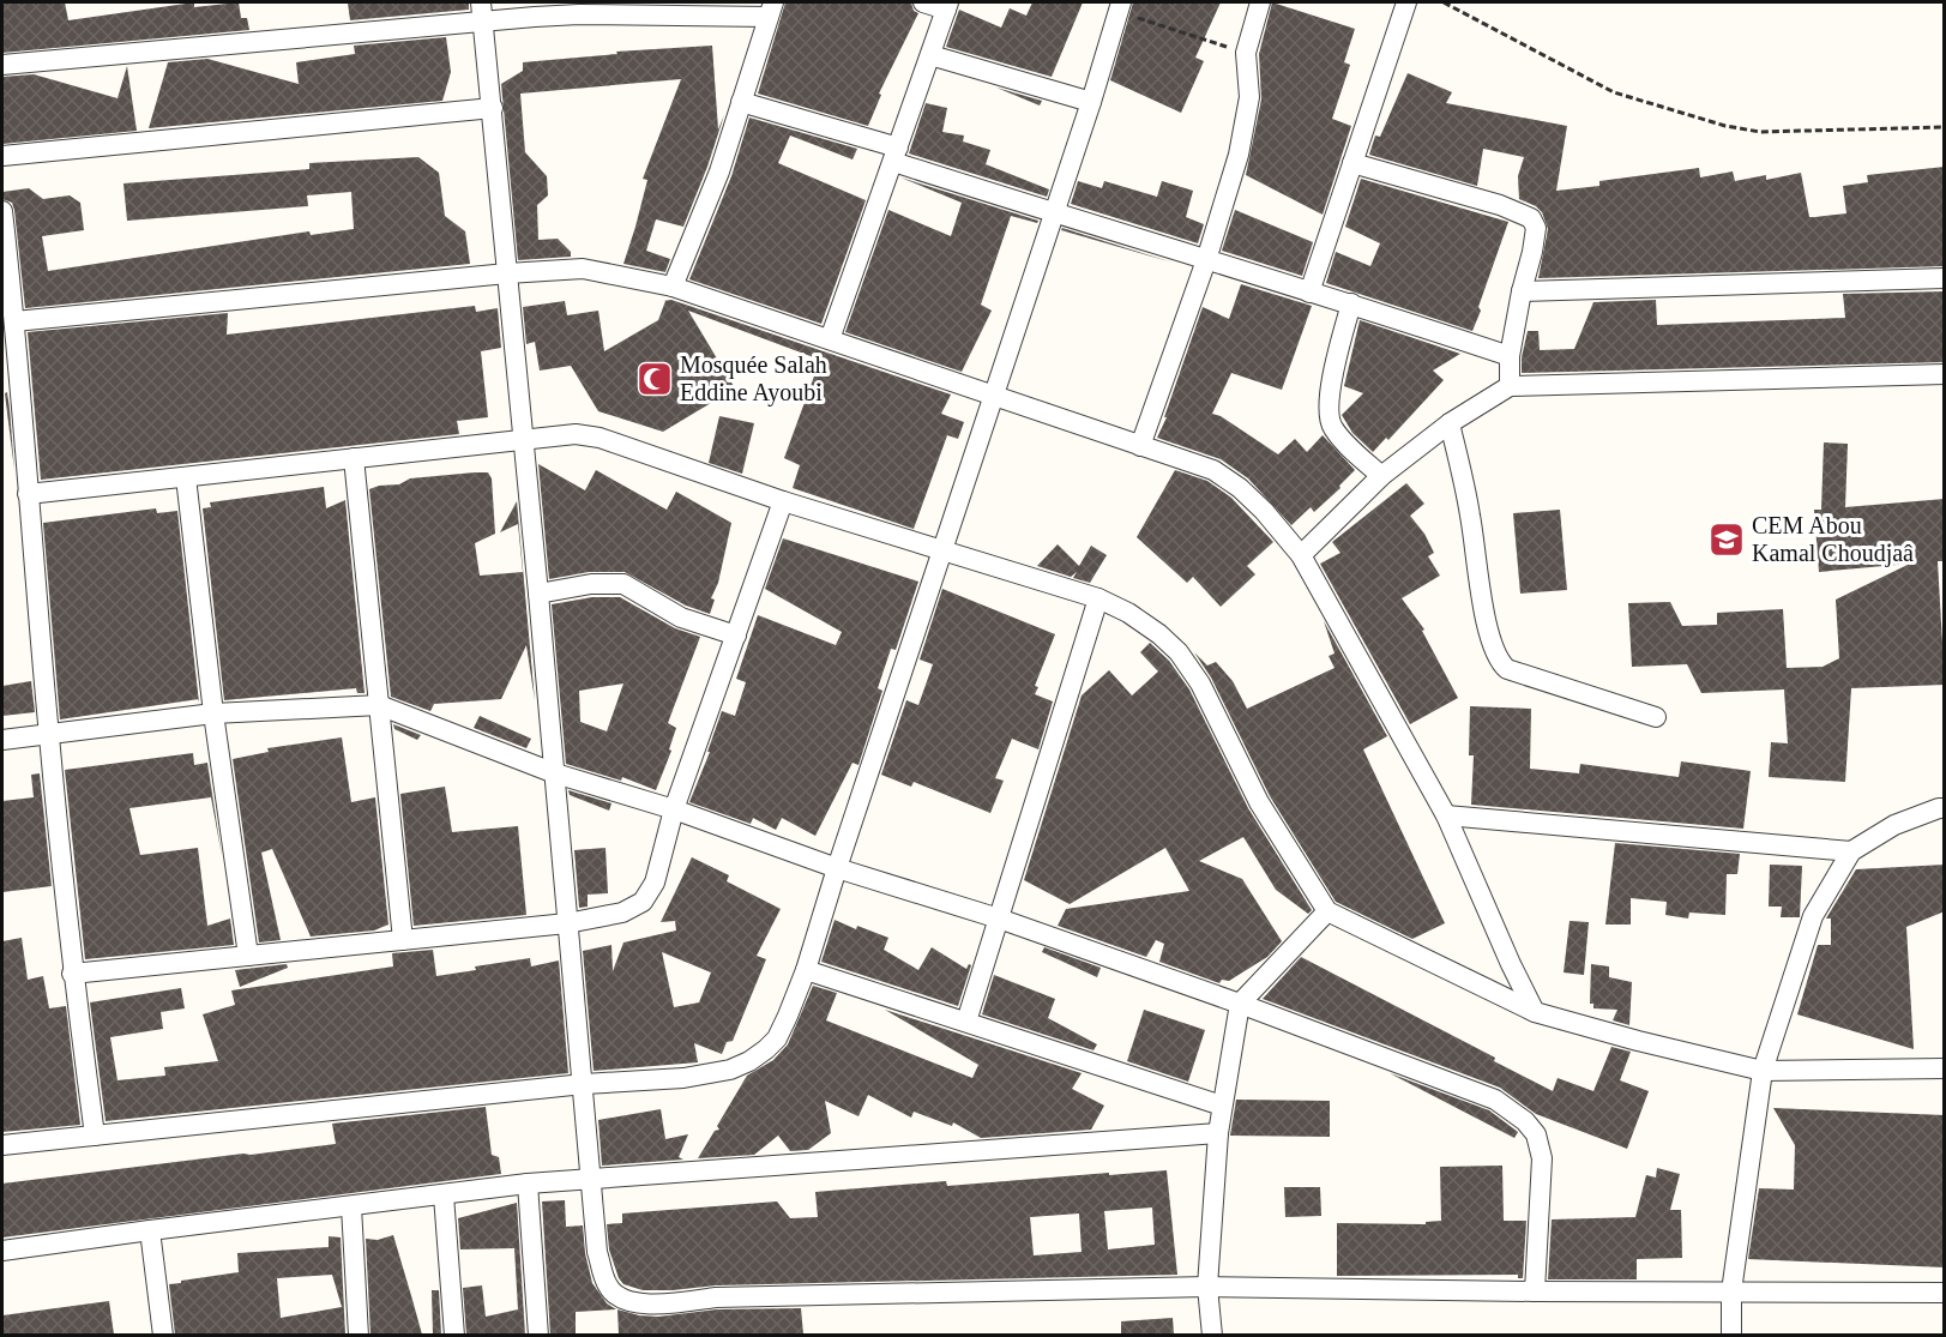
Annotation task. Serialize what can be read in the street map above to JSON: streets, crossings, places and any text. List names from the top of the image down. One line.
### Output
{"places":{"mosque":["Mosquée Salah Eddine Ayoubi"],"school or university":["CEM Abou Kamal Choudjaâ"]}}
